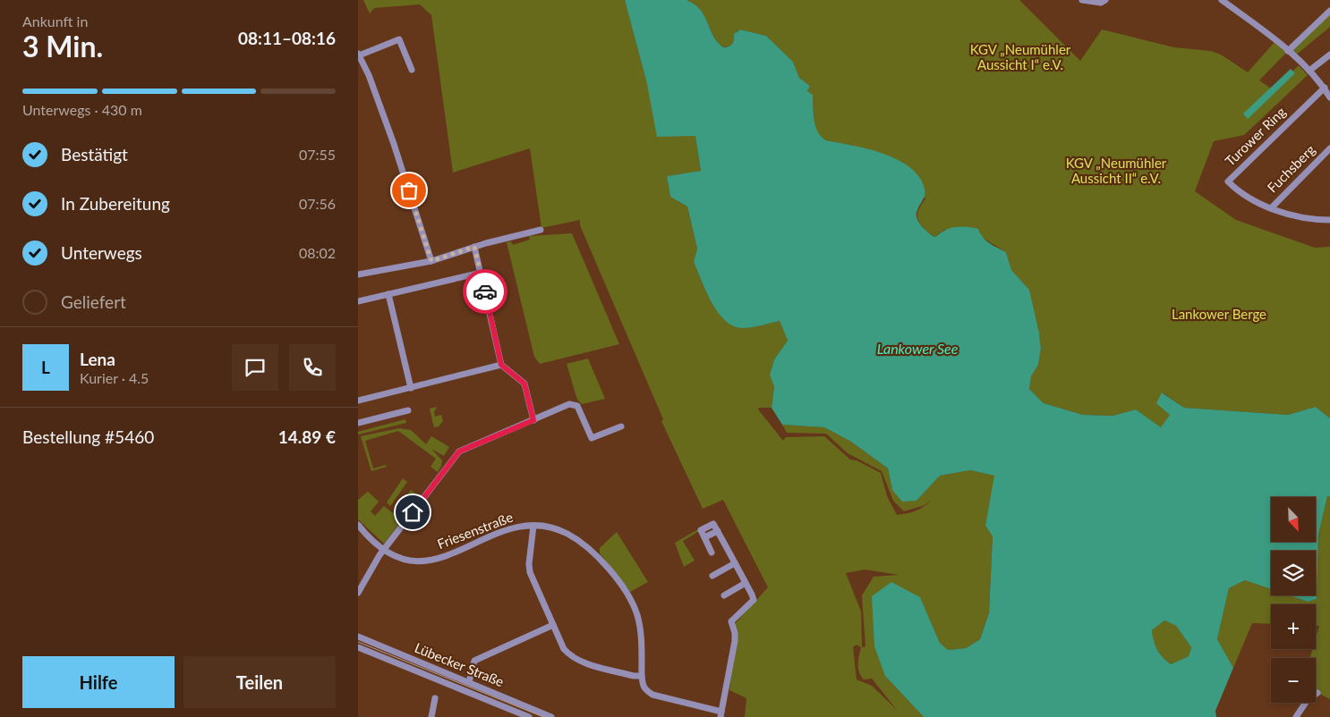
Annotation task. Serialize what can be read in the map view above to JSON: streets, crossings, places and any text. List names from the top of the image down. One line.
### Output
{"streets":{"street":["Turower Ring","Fuchsberg","Friesenstraße","Lübecker Straße"]},"crossings":[["Turower Ring","Fuchsberg"]],"water":["Lankower See"],"parks":["KGV „Neumühler Aussicht I“ e.V.","KGV „Neumühler Aussicht II“ e.V.","Lankower Berge"],"north":"bottom right","page":{"heading":["3 Min.","Ankunft in","08:11–08:16"],"panel":["Lena","Kurier · 4.5","Bestellung #5460","14.89 €"],"bar":"Unterwegs · 430 m","list":[["Bestätigt","07:55"],["In Zubereitung","07:56"],["Unterwegs","08:02"],"Geliefert"],"round":"L","map_buttons":["+","−"],"buttons":["Hilfe","Teilen"]}}
